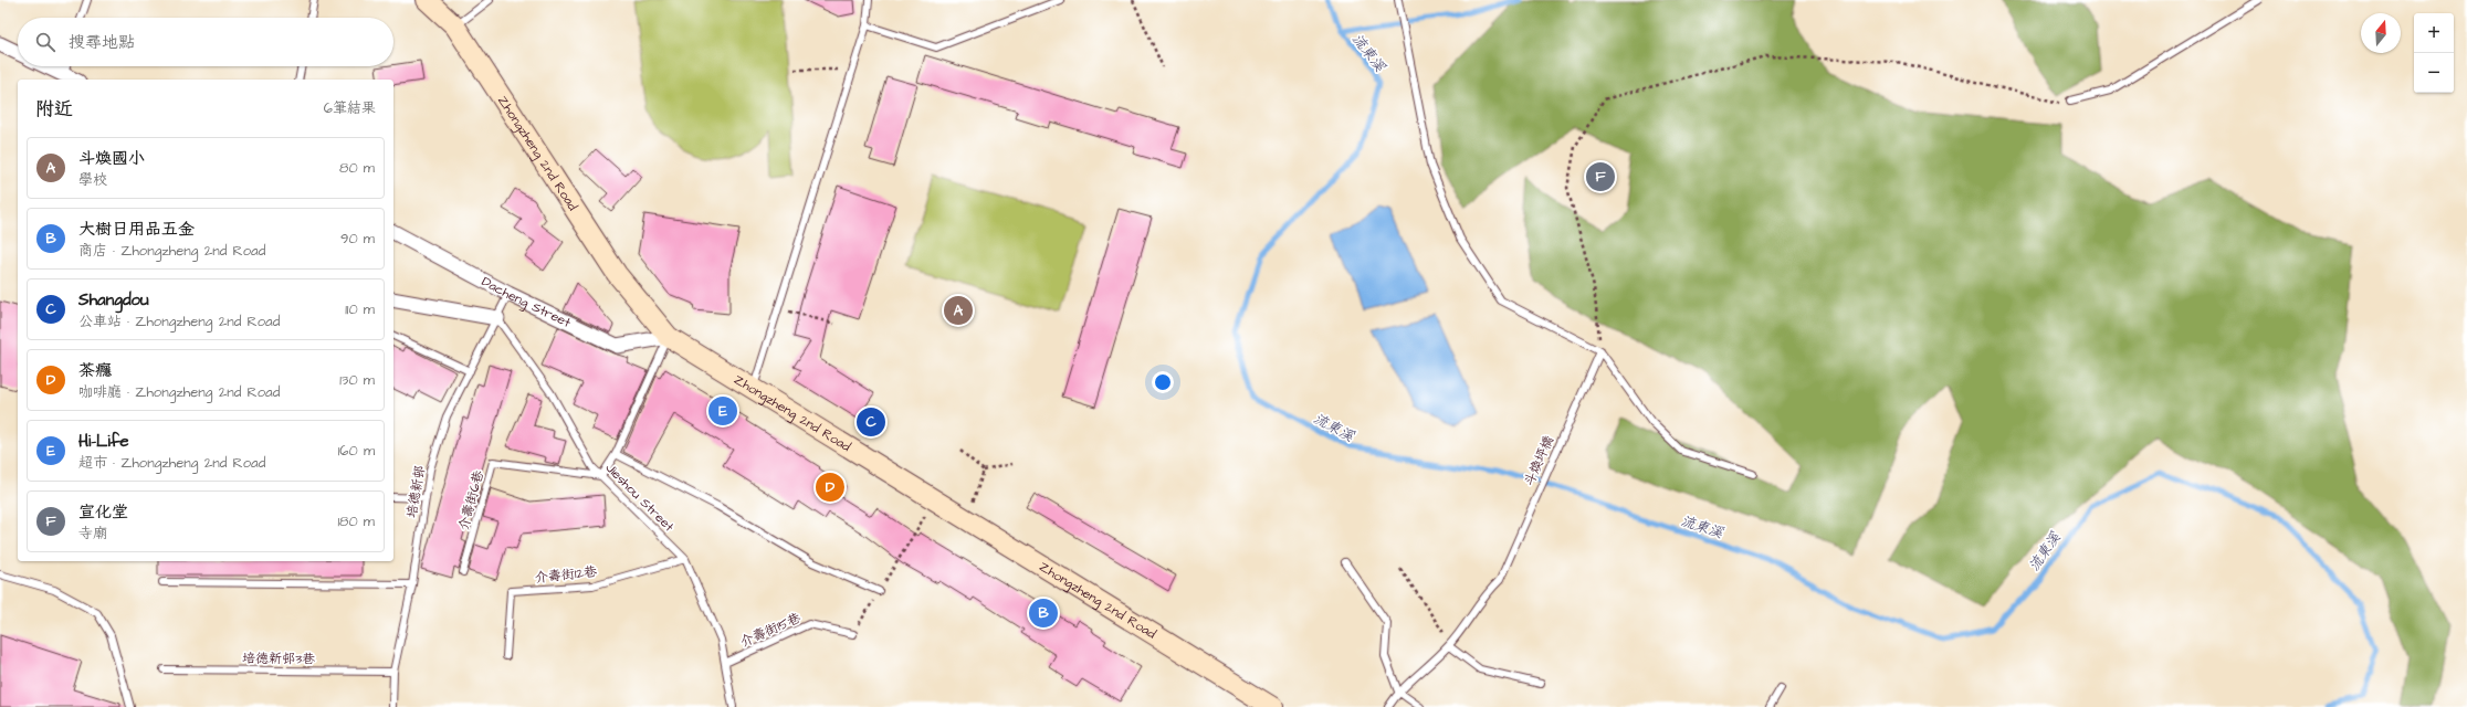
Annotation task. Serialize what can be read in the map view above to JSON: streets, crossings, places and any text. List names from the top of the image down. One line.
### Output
{"streets":{"main road":["Zhongzheng 2nd Road"],"street":["Dacheng Street"],"lane":["斗煥坪橋","培德新邨","Jieshou Street","介壽街6巷","介壽街12巷","介壽街15巷","培德新邨3巷"]},"crossings":[["Zhongzheng 2nd Road","Dacheng Street"],["Dacheng Street","培德新邨"],["培德新邨","Jieshou Street"],["培德新邨","培德新邨3巷"],["Jieshou Street","介壽街6巷"],["Jieshou Street","介壽街12巷"],["Jieshou Street","介壽街15巷"]],"water":["流東溪"],"north":"top","page":{"map_buttons":["+","−"],"search":"搜尋地點","heading":["附近","6筆結果"],"list":[{"mark":"A","name":"斗煥國小","note":"學校","value":"80 m"},{"mark":"B","name":"大樹日用品五金","note":"商店 · Zhongzheng 2nd Road","value":"90 m"},{"mark":"C","name":"Shangdou","note":"公車站 · Zhongzheng 2nd Road","value":"110 m"},{"mark":"D","name":"茶癮","note":"咖啡廳 · Zhongzheng 2nd Road","value":"130 m"},{"mark":"E","name":"Hi-Life","note":"超市 · Zhongzheng 2nd Road","value":"160 m"},{"mark":"F","name":"宣化堂","note":"寺廟","value":"180 m"}],"pins":["F","A","E","C","D","B"]}}
